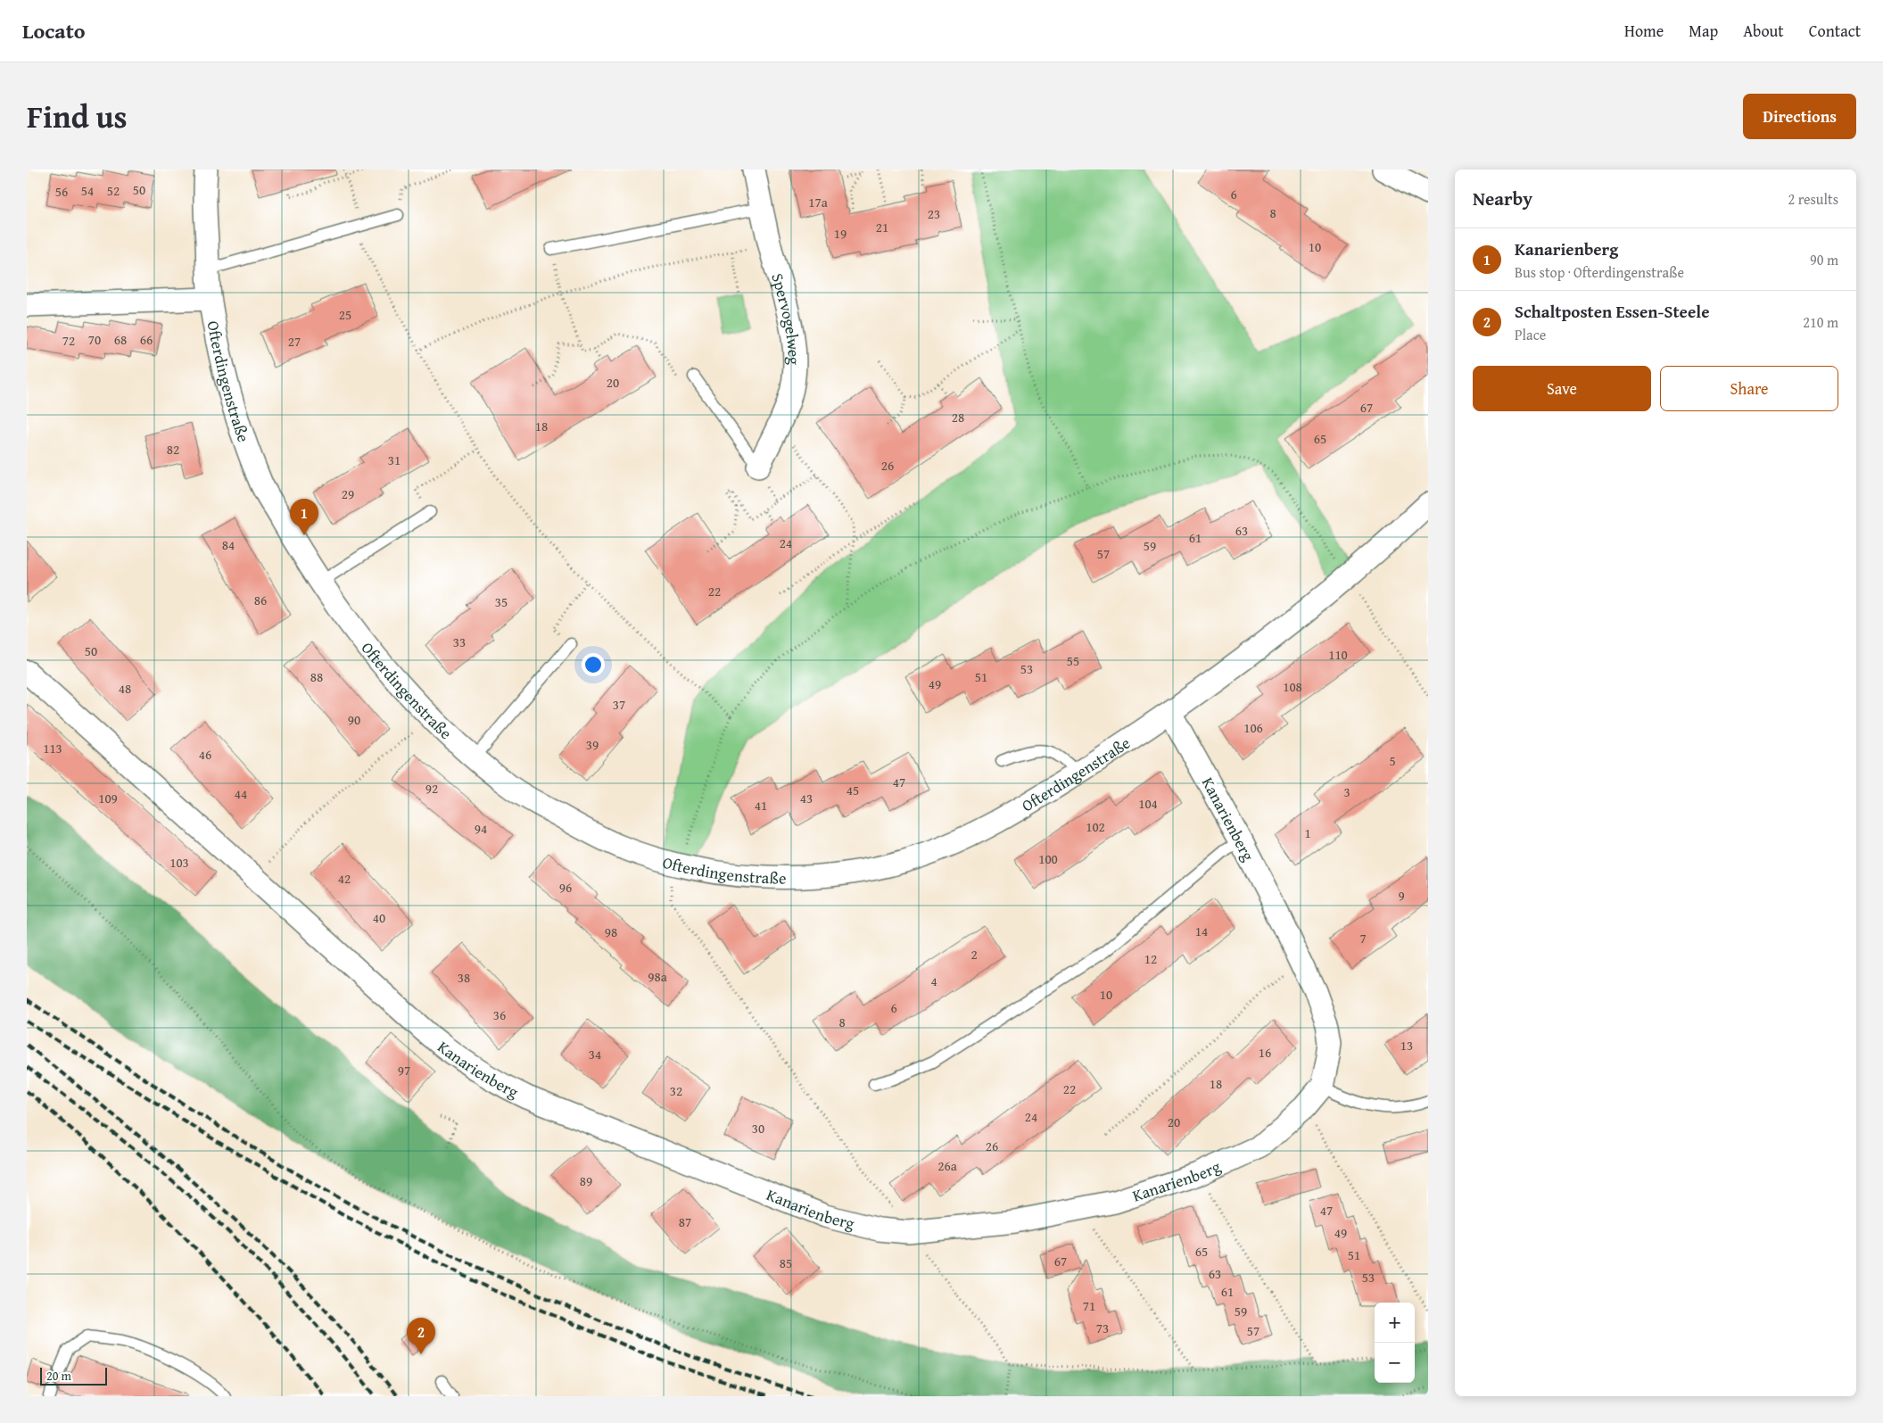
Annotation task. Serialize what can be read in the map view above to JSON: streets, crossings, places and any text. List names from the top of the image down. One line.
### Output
{"streets":{"street":["Spervogelweg","Ofterdingenstraße","Kanarienberg"]},"crossings":[["Ofterdingenstraße","Kanarienberg"]],"house_numbers":["50","54","52","56","6","17a","8","23","21","19","10","25","70","68","66","72","27","20","67","28","18","65","82","31","26","29","63","61","24","84","59","57","22","86","35","33","50","110","55","53","88","51","49","108","48","37","90","106","39","113","46","5","47","92","45","3","44","109","43","104","41","102","94","1","100","103","42","96","9","40","14","98","7","2","12","98a","38","4","10","6","36","8","13","16","34","97","18","22","32","24","20","30","26","26a","89","47","87","49","65","51","67","85","63","53","61","71","59","73","57"],"scale_bar":"20 m","page":{"header":"Locato","nav":["Home","Map","About","Contact"],"title":"Find us","buttons":["Directions",["Save","Share"]],"heading":["Nearby","2 results"],"list":[{"mark":"1","name":"Kanarienberg","note":"Bus stop · Ofterdingenstraße","value":"90 m"},{"mark":"2","name":"Schaltposten Essen-Steele","note":"Place","value":"210 m"}],"pins":["1","2"],"map_buttons":["+","−"],"scale":"20 m"}}
